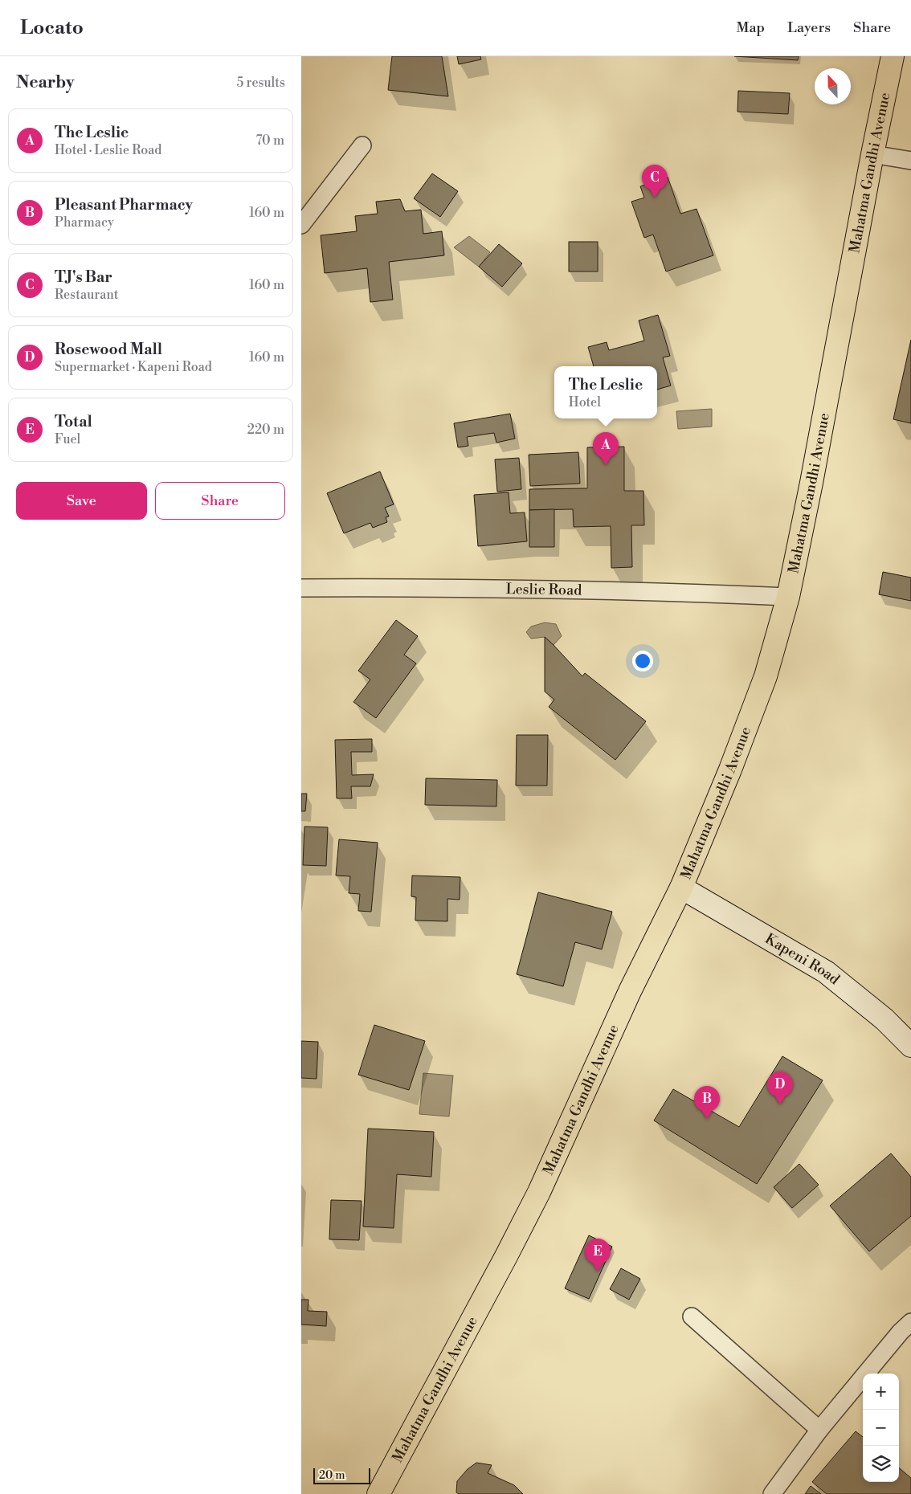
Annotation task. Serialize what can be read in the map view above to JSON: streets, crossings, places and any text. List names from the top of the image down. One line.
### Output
{"streets":{"main road":["Mahatma Gandhi Avenue","Kapeni Road"],"street":["Leslie Road"]},"crossings":[["Mahatma Gandhi Avenue","Leslie Road"],["Mahatma Gandhi Avenue","Kapeni Road"]],"scale_bar":"20 m","north":"top","page":{"header":"Locato","nav":["Map","Layers","Share"],"heading":["Nearby","5 results"],"list":[{"mark":"A","name":"The Leslie","note":"Hotel · Leslie Road","value":"70 m"},{"mark":"B","name":"Pleasant Pharmacy","note":"Pharmacy","value":"160 m"},{"mark":"C","name":"TJ's Bar","note":"Restaurant","value":"160 m"},{"mark":"D","name":"Rosewood Mall","note":"Supermarket · Kapeni Road","value":"160 m"},{"mark":"E","name":"Total","note":"Fuel","value":"220 m"}],"pins":["C","A","D","B","E"],"popup":["The Leslie","Hotel"],"buttons":["Save","Share"],"map_buttons":["+","−"],"scale":"20 m"}}
